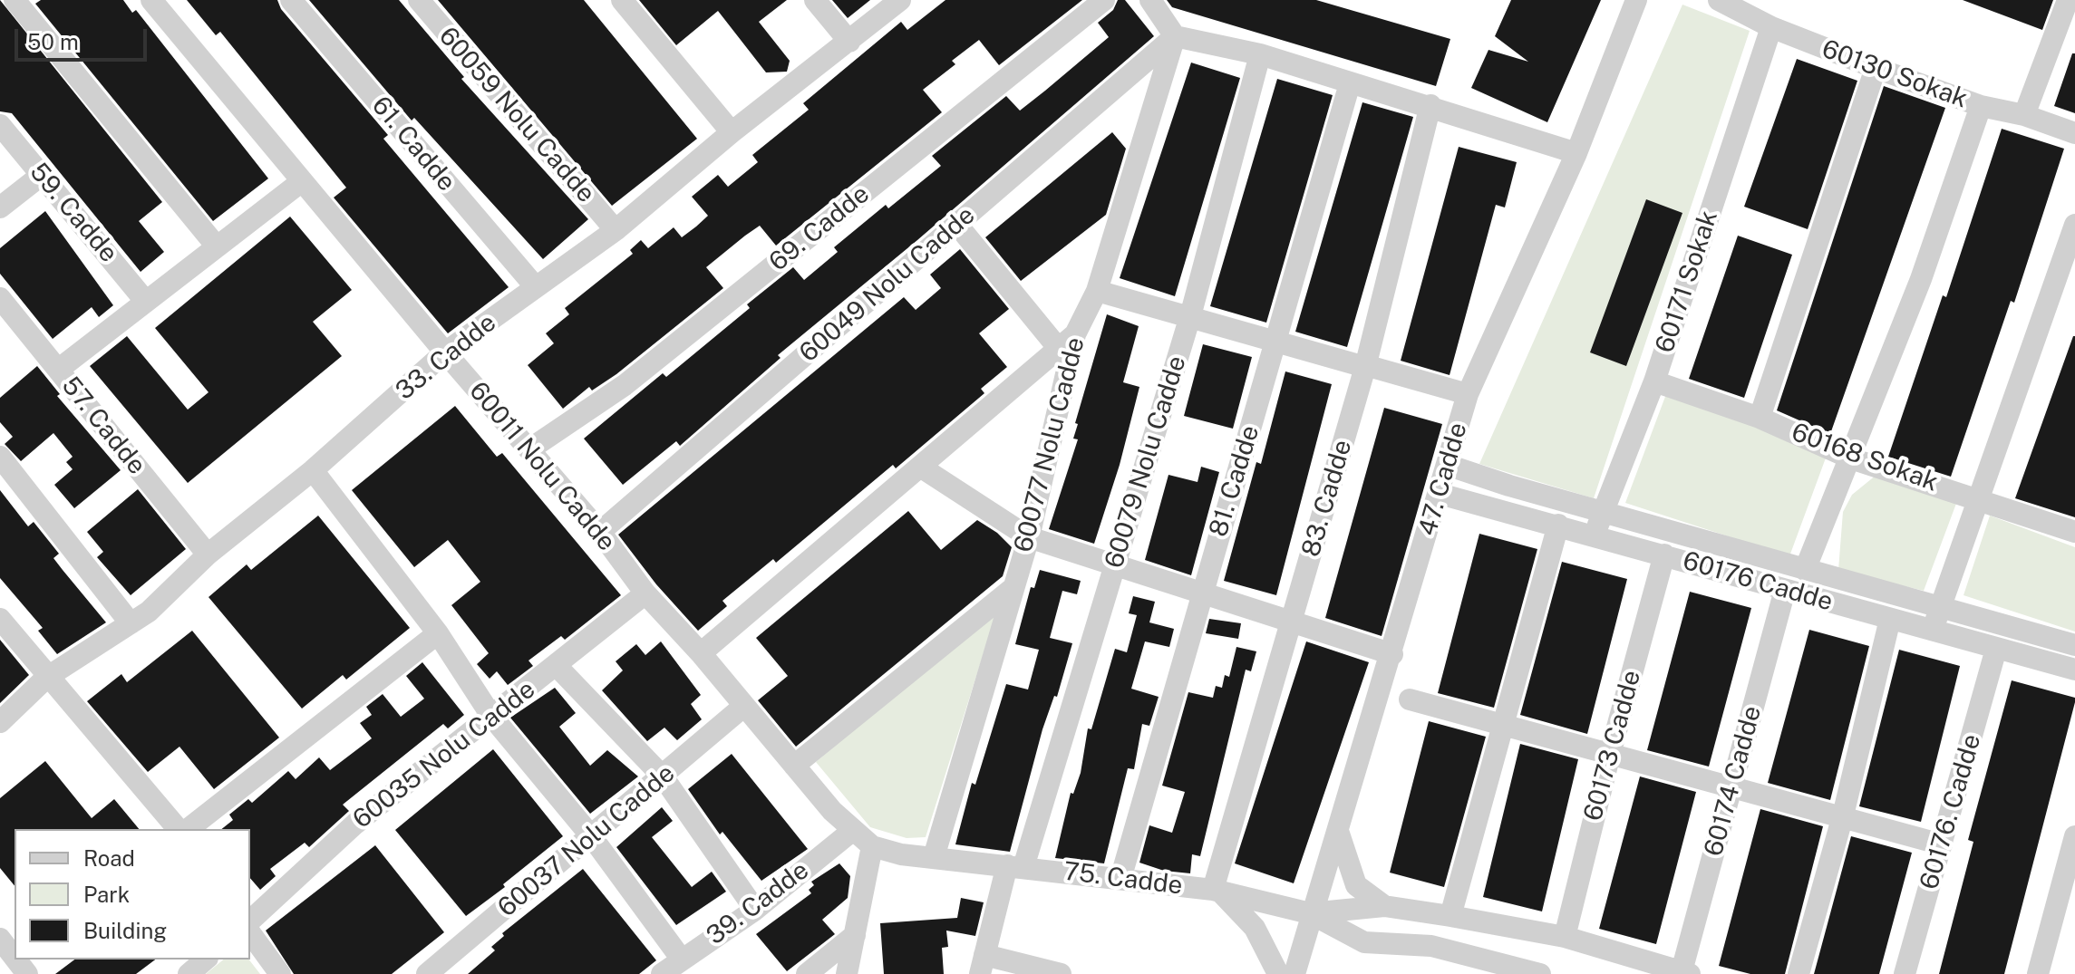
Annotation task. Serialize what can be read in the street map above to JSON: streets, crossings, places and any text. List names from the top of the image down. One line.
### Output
{"streets":{"street":["60130 Sokak","60059 Nolu Cadde","61. Cadde","59. Cadde","69. Cadde","60171 Sokak","60049 Nolu Cadde","33. Cadde","57. Cadde","60077 Nolu Cadde","60168 Sokak","60079 Nolu Cadde","60011 Nolu Cadde","47. Cadde","81. Cadde","83. Cadde","60176 Cadde","60173 Cadde","60035 Nolu Cadde","60174 Cadde","60176. Cadde","60037 Nolu Cadde","75. Cadde","39. Cadde"]},"crossings":[["60130 Sokak","60171 Sokak"],["60059 Nolu Cadde","33. Cadde"],["61. Cadde","33. Cadde"],["69. Cadde","60011 Nolu Cadde"],["60171 Sokak","60168 Sokak"],["60171 Sokak","60176 Cadde"],["60049 Nolu Cadde","60077 Nolu Cadde"],["60049 Nolu Cadde","60011 Nolu Cadde"],["33. Cadde","57. Cadde"],["33. Cadde","60011 Nolu Cadde"],["60077 Nolu Cadde","75. Cadde"],["60079 Nolu Cadde","75. Cadde"],["60011 Nolu Cadde","60035 Nolu Cadde"],["60011 Nolu Cadde","60037 Nolu Cadde"],["60011 Nolu Cadde","75. Cadde"],["60011 Nolu Cadde","39. Cadde"],["47. Cadde","60176 Cadde"],["47. Cadde","75. Cadde"],["81. Cadde","75. Cadde"],["83. Cadde","75. Cadde"],["60176 Cadde","60173 Cadde"],["60176 Cadde","60174 Cadde"],["60176 Cadde","60176. Cadde"]],"legend":["Road","Park","Building"],"scale_bar":"50 m"}
